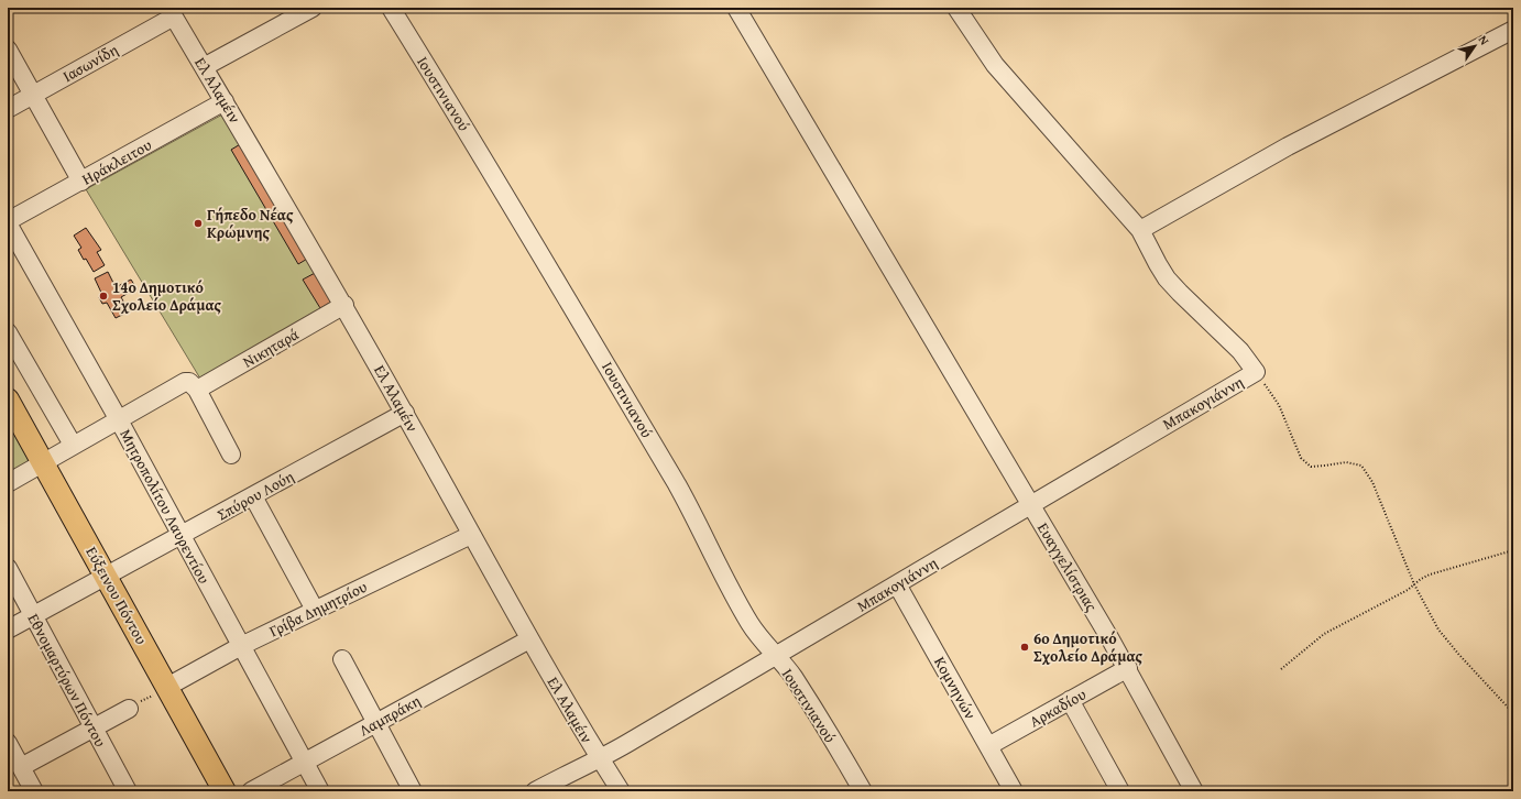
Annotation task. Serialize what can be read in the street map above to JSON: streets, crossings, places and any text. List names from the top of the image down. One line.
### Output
{"streets":{"main road":["Εύξεινου Πόντου"],"street":["Ιασωνίδη","Ελ Αλαμέιν","Ιουστινιανού","Ηράκλειτου","Νικηταρά","Μπακογιάννη","Σπύρου Λούη","Μητροπολίτου Λαυρεντίου","Ευαγγελίστριας","Γρίβα Δημητρίου","Εθνομαρτύρων Πόντου","Κομνηνών","Αρκαδίου","Λαμπράκη"]},"crossings":[["Ιασωνίδη","Ελ Αλαμέιν"],["Ελ Αλαμέιν","Ηράκλειτου"],["Ελ Αλαμέιν","Νικηταρά"],["Ελ Αλαμέιν","Μπακογιάννη"],["Ελ Αλαμέιν","Σπύρου Λούη"],["Ελ Αλαμέιν","Γρίβα Δημητρίου"],["Ελ Αλαμέιν","Λαμπράκη"],["Ιουστινιανού","Μπακογιάννη"],["Ηράκλειτου","Μητροπολίτου Λαυρεντίου"],["Νικηταρά","Μητροπολίτου Λαυρεντίου"],["Νικηταρά","Εύξεινου Πόντου"],["Μπακογιάννη","Ευαγγελίστριας"],["Μπακογιάννη","Κομνηνών"],["Σπύρου Λούη","Μητροπολίτου Λαυρεντίου"],["Σπύρου Λούη","Εύξεινου Πόντου"],["Σπύρου Λούη","Εθνομαρτύρων Πόντου"],["Μητροπολίτου Λαυρεντίου","Γρίβα Δημητρίου"],["Μητροπολίτου Λαυρεντίου","Λαμπράκη"],["Ευαγγελίστριας","Αρκαδίου"],["Εύξεινου Πόντου","Γρίβα Δημητρίου"],["Κομνηνών","Αρκαδίου"]],"places":["Γήπεδο Νέας Κρώμνης","14ο Δημοτικό Σχολείο Δράμας","6o Δημοτικό Σχολείο Δράμας"],"north":"top right"}
